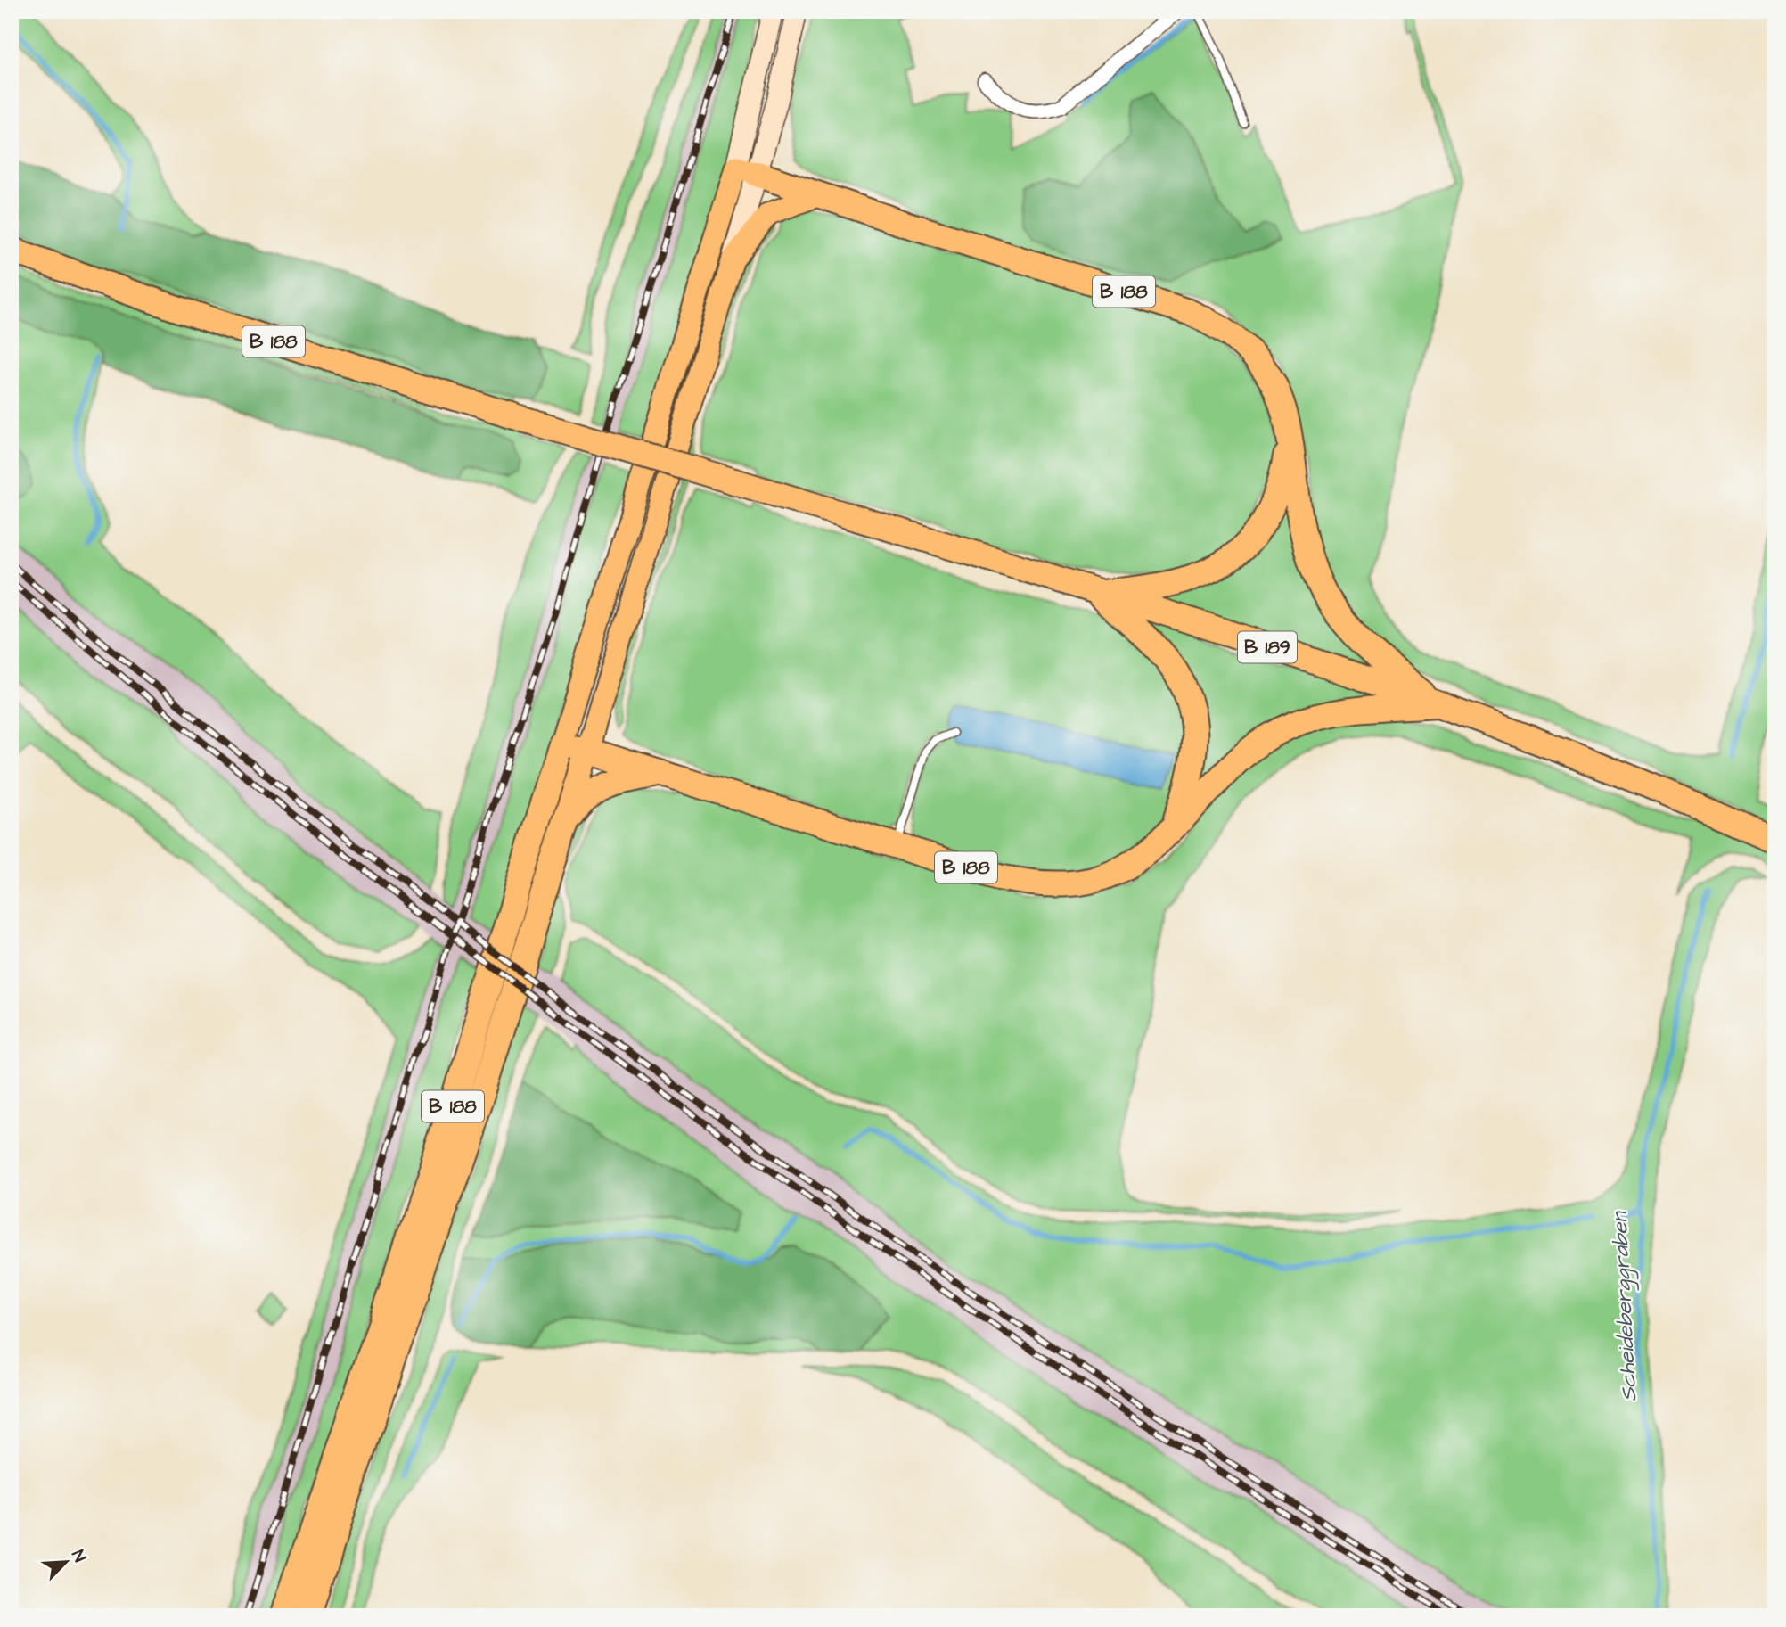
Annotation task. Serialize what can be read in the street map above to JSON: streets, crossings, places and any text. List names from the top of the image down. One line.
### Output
{"streets":{"highway":["B 188","B 189"]},"crossings":[["B 188","B 189"]],"water":["Scheideberggraben"],"north":"top right"}
